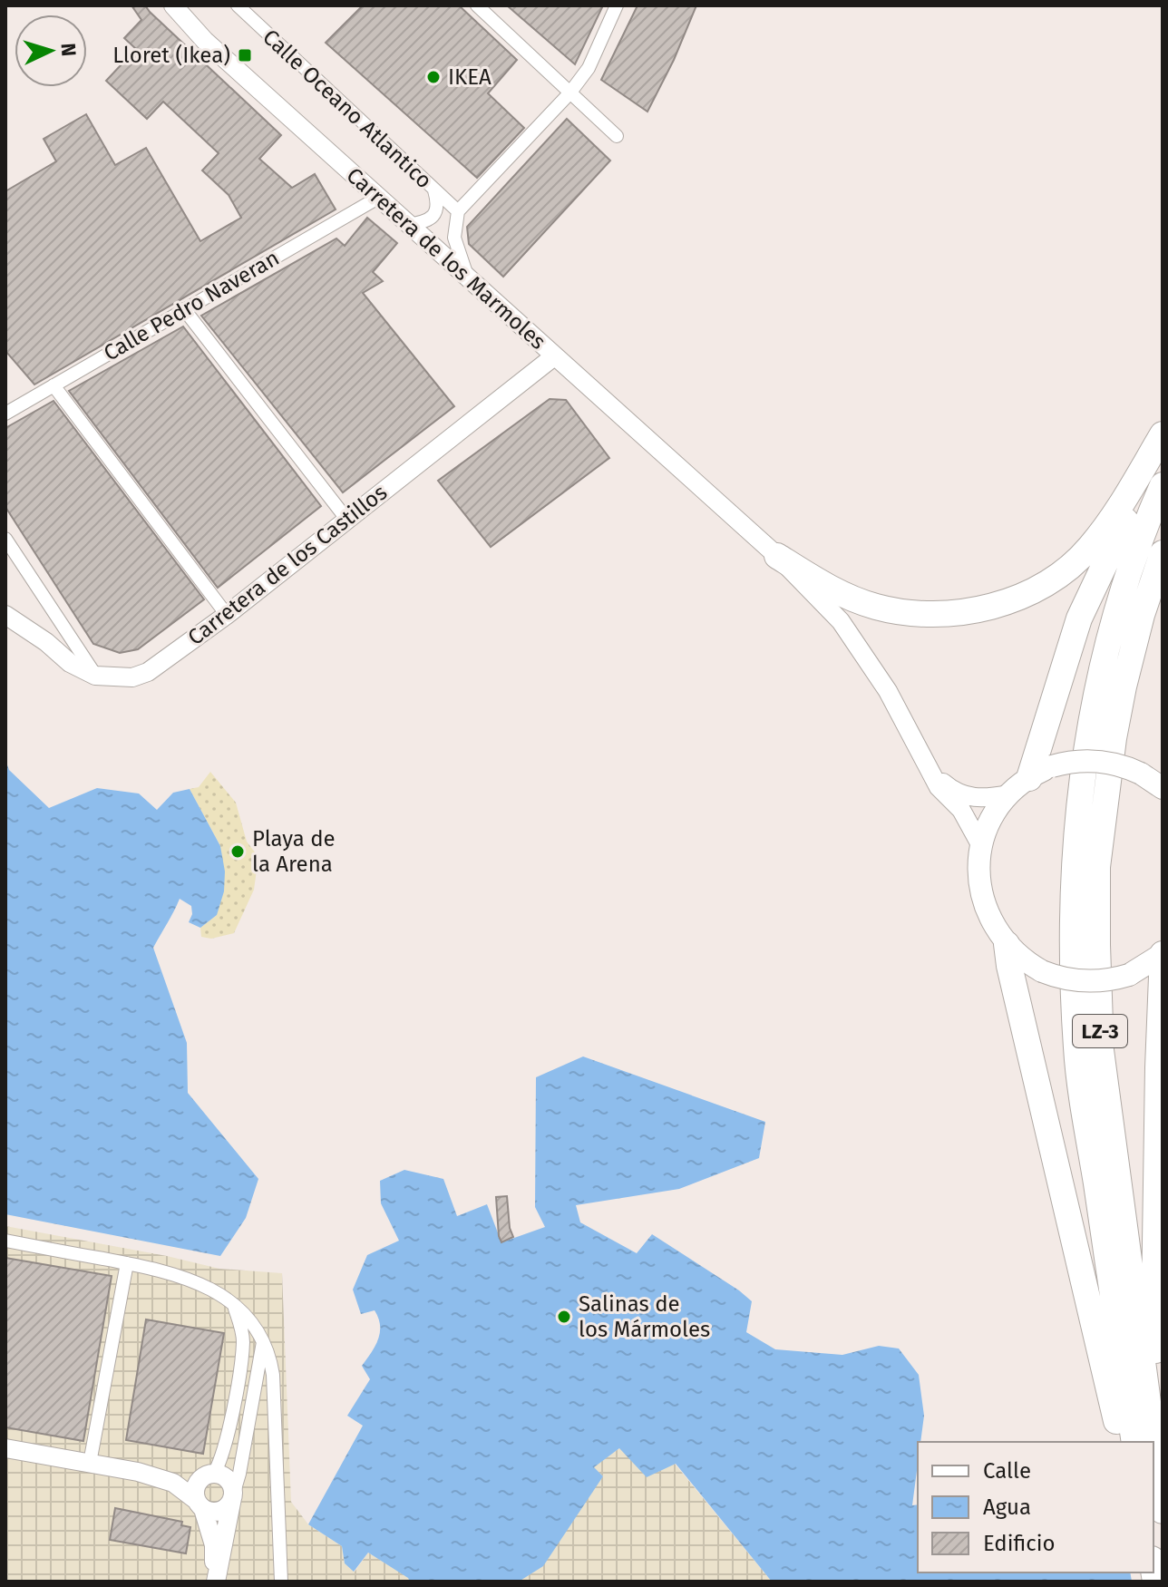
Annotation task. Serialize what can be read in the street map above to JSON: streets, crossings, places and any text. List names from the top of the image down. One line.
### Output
{"streets":{"highway":["LZ-3"],"main road":["Carretera de los Marmoles","Carretera de los Castillos"],"street":["Calle Oceano Atlantico","Calle Pedro Naveran"]},"crossings":[["Carretera de los Marmoles","Calle Pedro Naveran"],["Carretera de los Marmoles","Carretera de los Castillos"]],"places":{"transit":["Lloret (Ikea)"],"other":["IKEA","Playa de la Arena","Salinas de los Mármoles"]},"legend":["Calle","Agua","Edificio"],"north":"right"}
